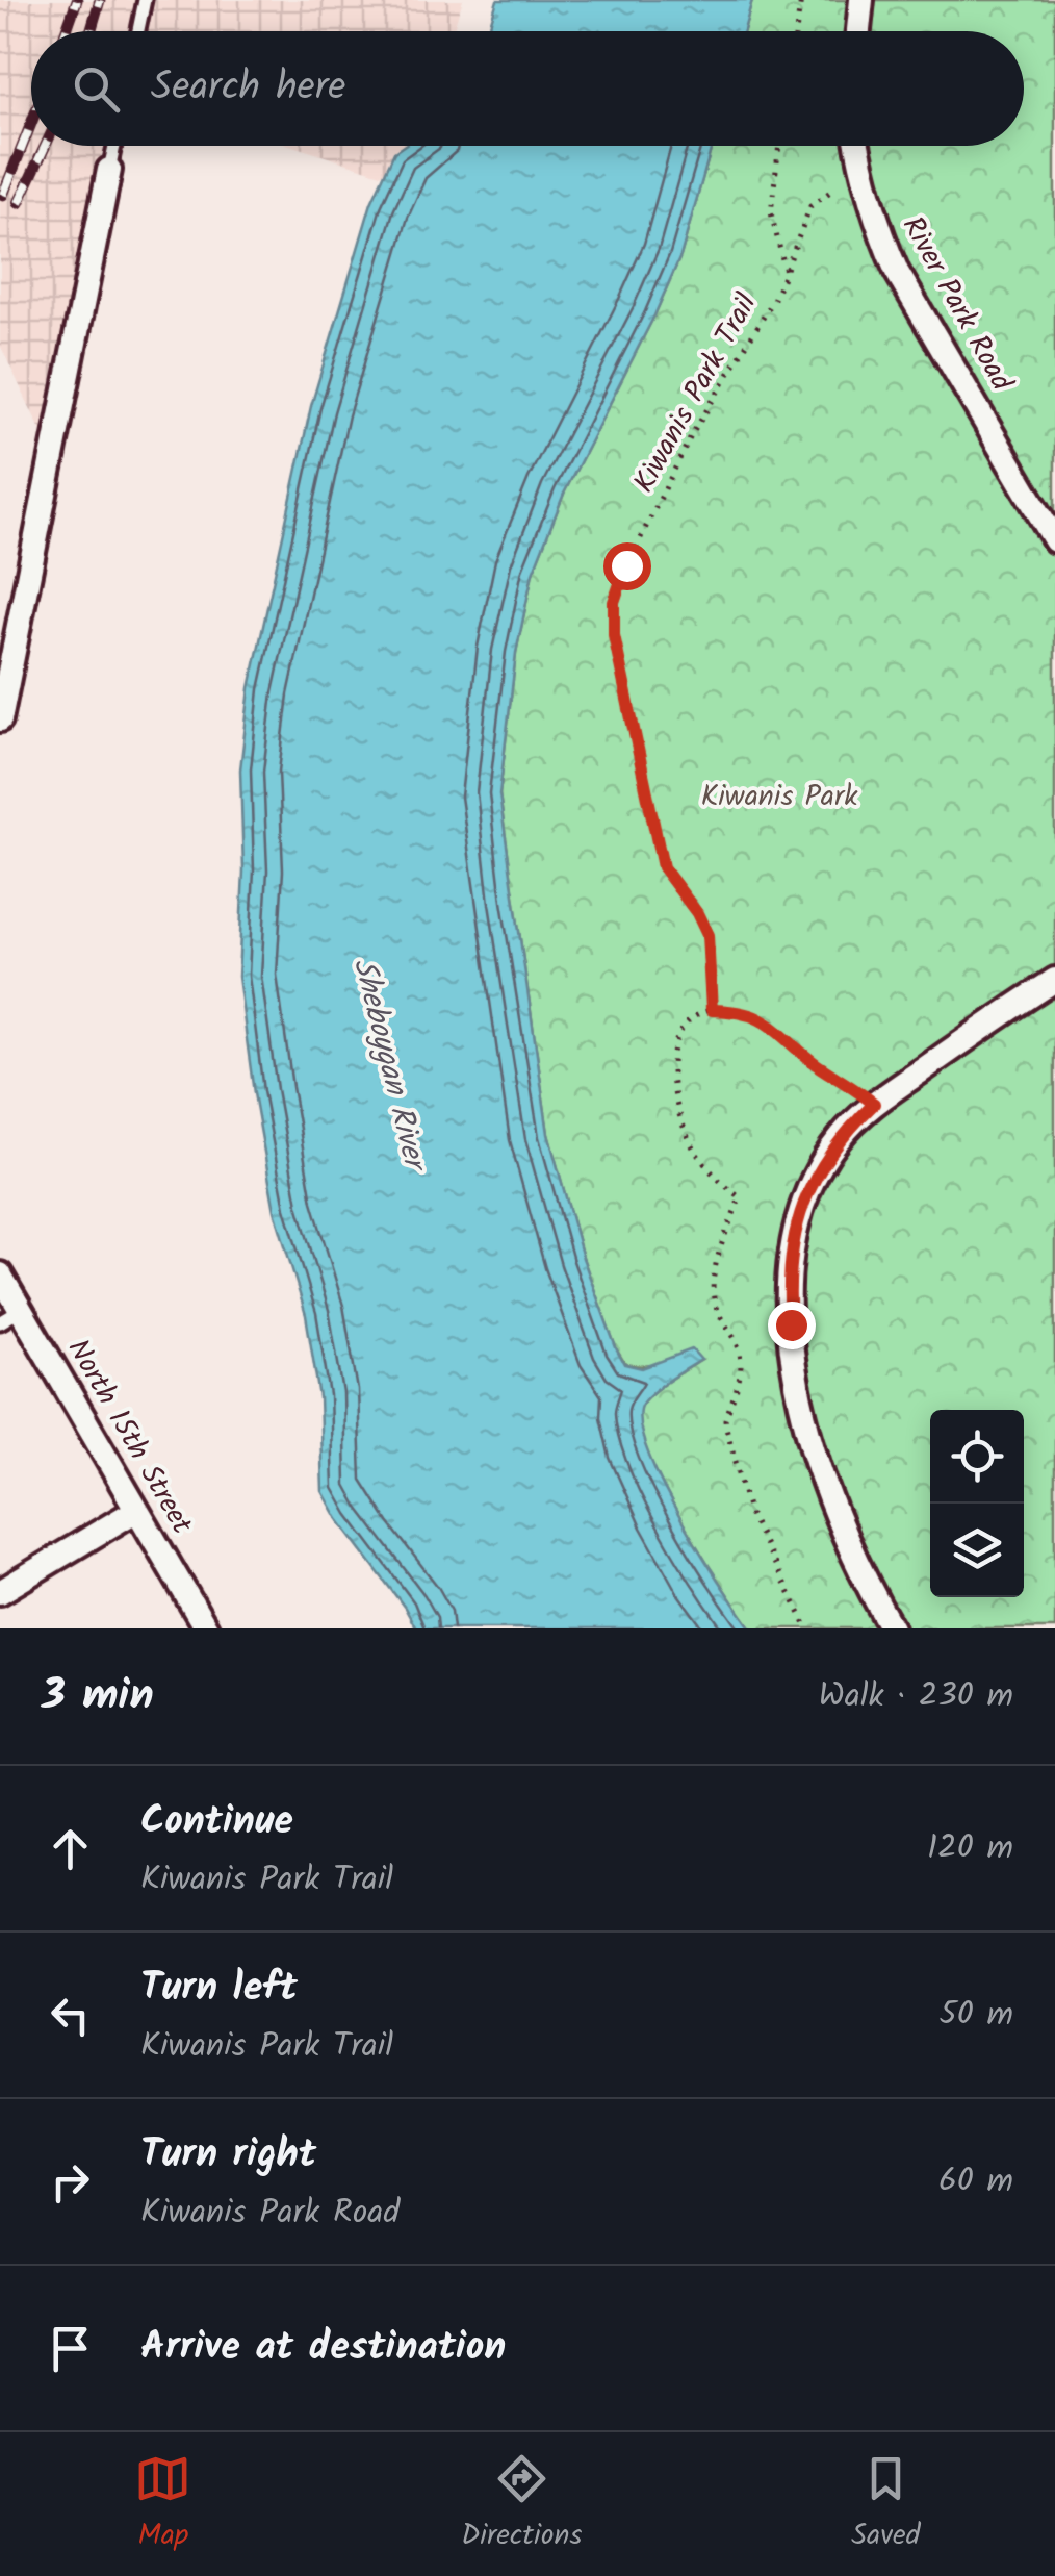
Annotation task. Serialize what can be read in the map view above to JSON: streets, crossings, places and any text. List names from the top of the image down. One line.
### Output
{"streets":{"street":["River Park Road","North 15th Street"],"path":["Kiwanis Park Trail"]},"water":["Sheboygan River"],"parks":["Kiwanis Park"],"page":{"search":"Search here","heading":["3 min","Walk · 230 m"],"list":[["Continue","Kiwanis Park Trail","120 m"],["Turn left","Kiwanis Park Trail","50 m"],["Turn right","Kiwanis Park Road","60 m"],"Arrive at destination"],"nav":["Map","Directions","Saved"]}}
